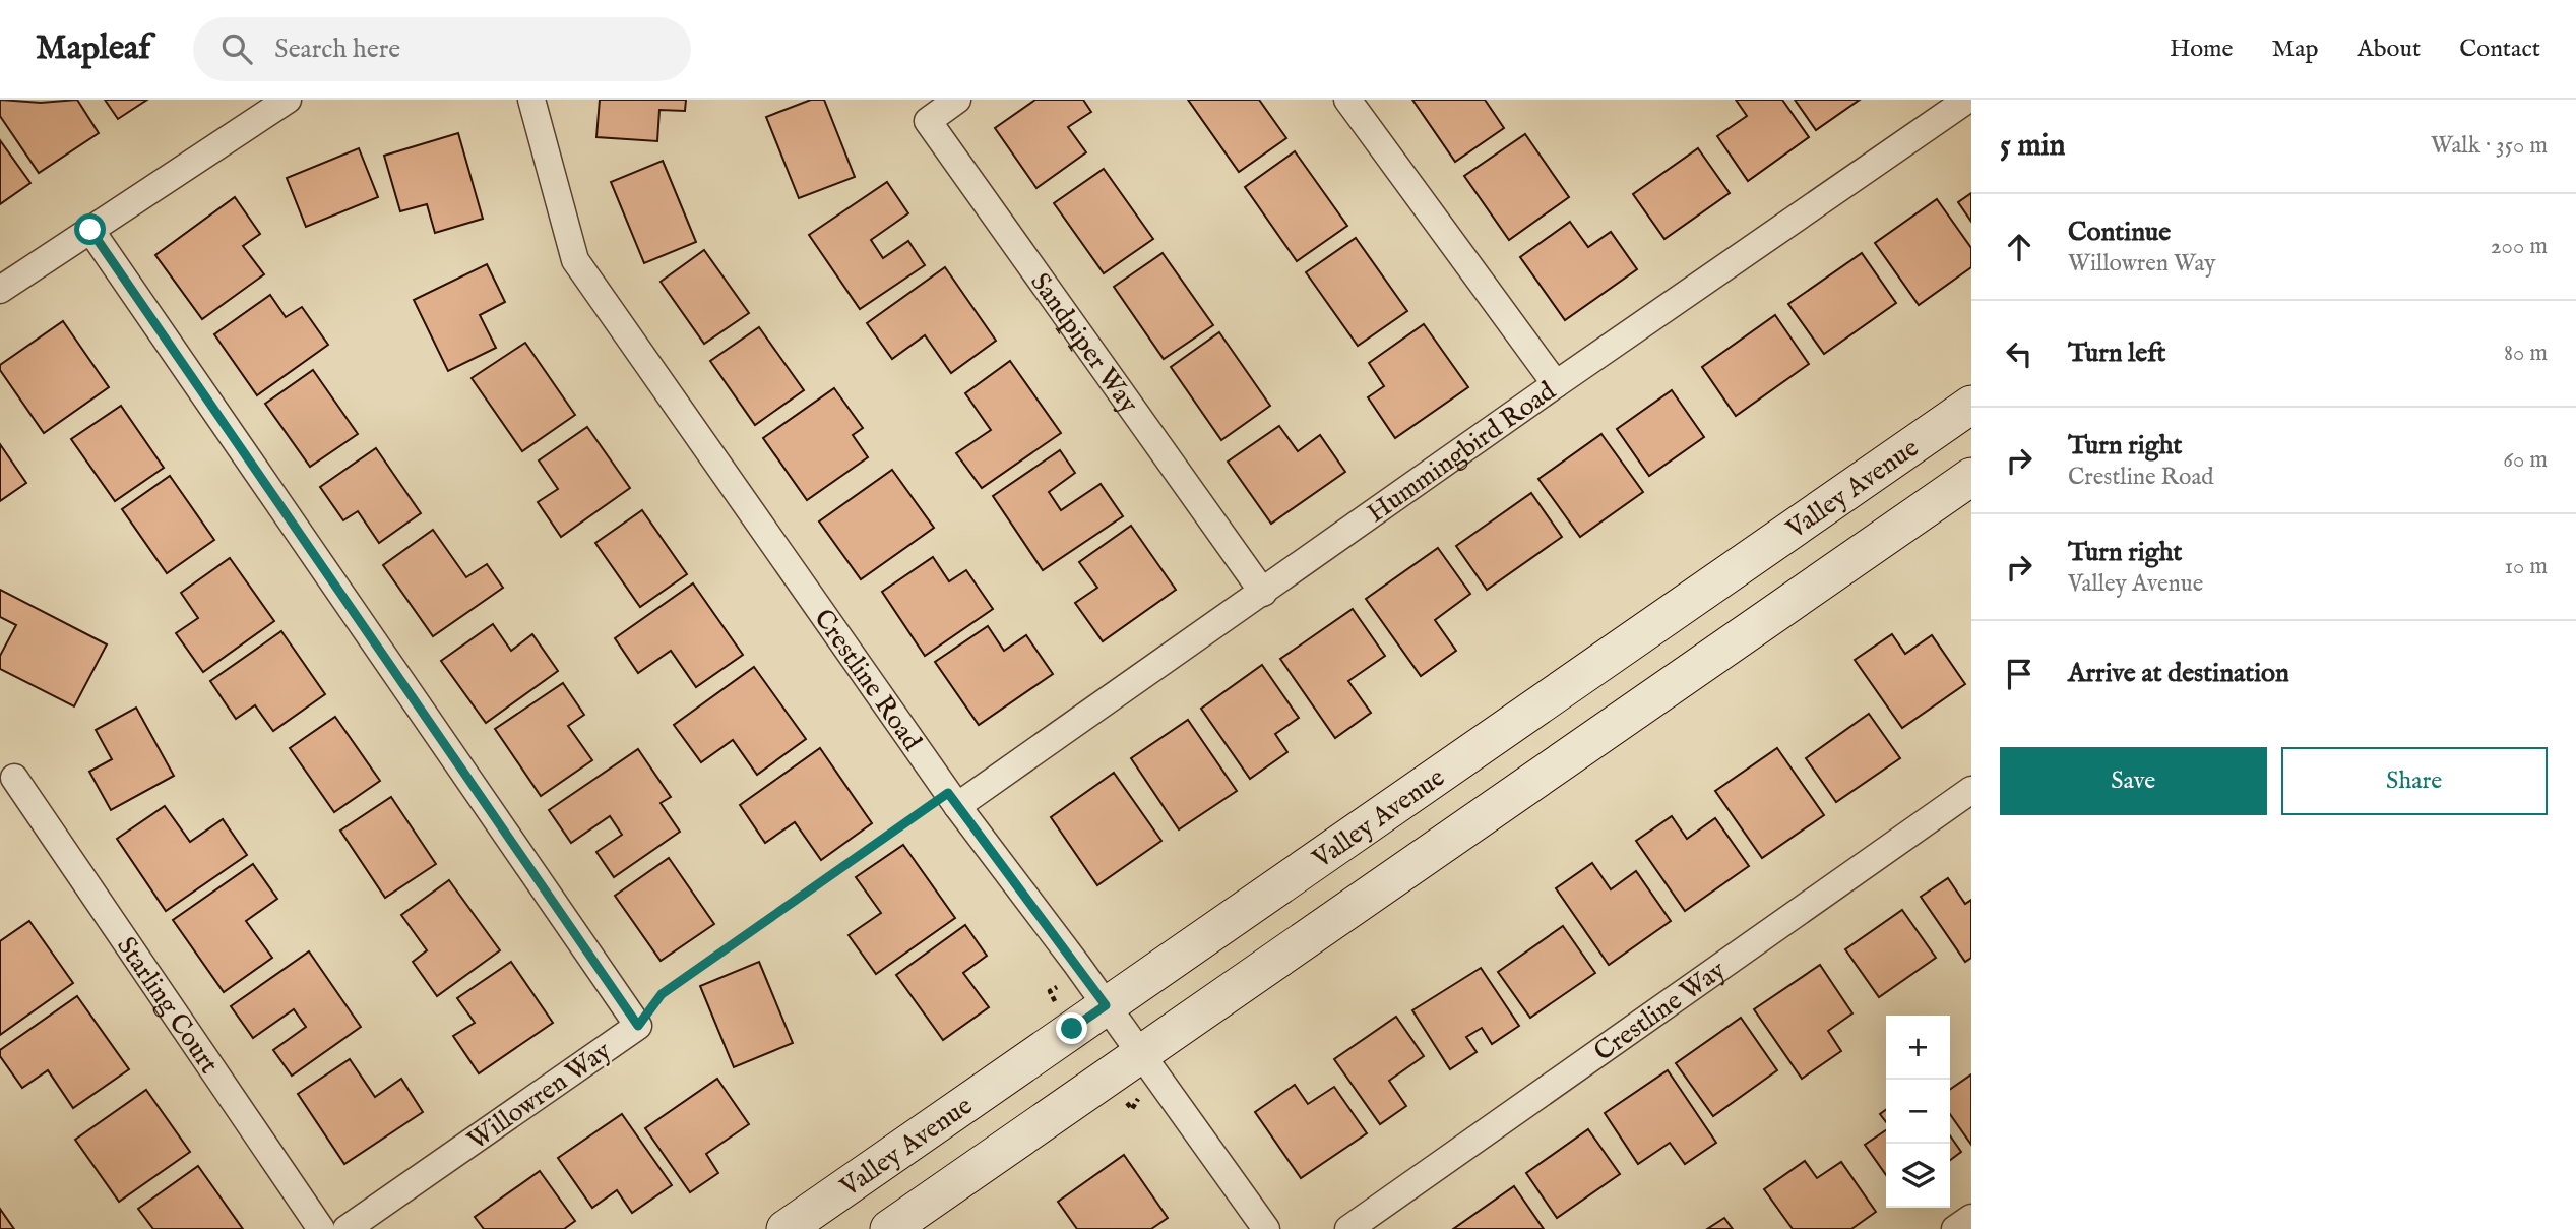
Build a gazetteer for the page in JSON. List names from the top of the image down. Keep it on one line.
{"streets":{"main road":["Valley Avenue"],"street":["Sandpiper Way","Hummingbird Road","Crestline Road","Starling Court","Crestline Way","Willowren Way"]},"crossings":[["Sandpiper Way","Hummingbird Road"],["Hummingbird Road","Crestline Road"],["Valley Avenue","Crestline Road"]],"page":{"header":"Mapleaf","search":"Search here","nav":["Home","Map","About","Contact"],"heading":["5 min","Walk · 350 m"],"list":[["Continue","Willowren Way","200 m"],["Turn left","80 m"],["Turn right","Crestline Road","60 m"],["Turn right","Valley Avenue","10 m"],"Arrive at destination"],"buttons":["Save","Share"],"map_buttons":["+","−"]}}
